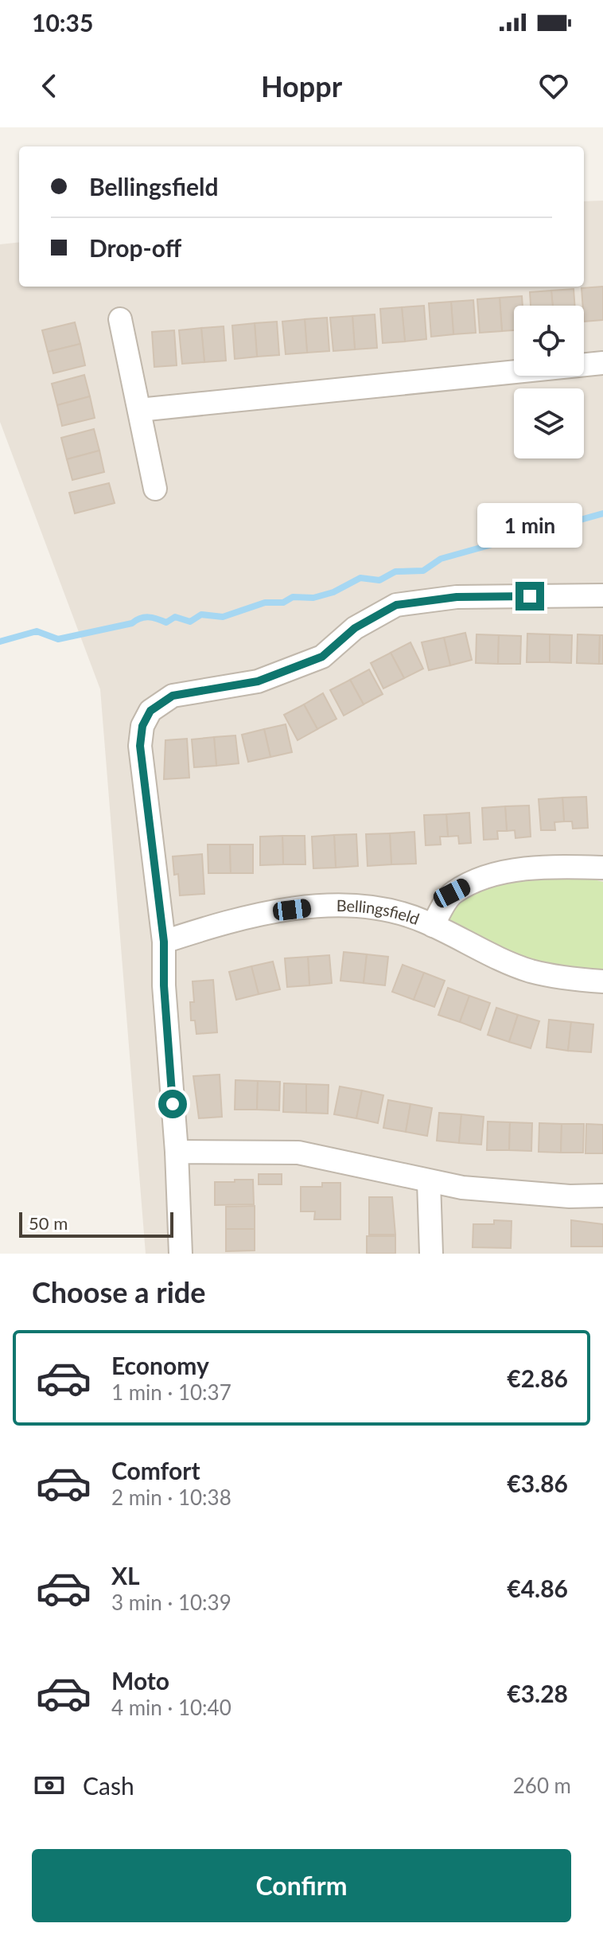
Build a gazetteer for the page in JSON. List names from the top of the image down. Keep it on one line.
{"streets":{"street":["Bellingsfield"]},"scale_bar":"50 m","page":{"status":"10:35","header":"Hoppr","banner":["Bellingsfield","Drop-off"],"bubble":"1 min","scale":"50 m","heading":"Choose a ride","list":[{"name":"Economy","note":"1 min · 10:37","value":"€2.86"},{"name":"Comfort","note":"2 min · 10:38","value":"€3.86"},{"name":"XL","note":"3 min · 10:39","value":"€4.86"},{"name":"Moto","note":"4 min · 10:40","value":"€3.28"}],"pay":["Cash","260 m"],"buttons":"Confirm"}}
